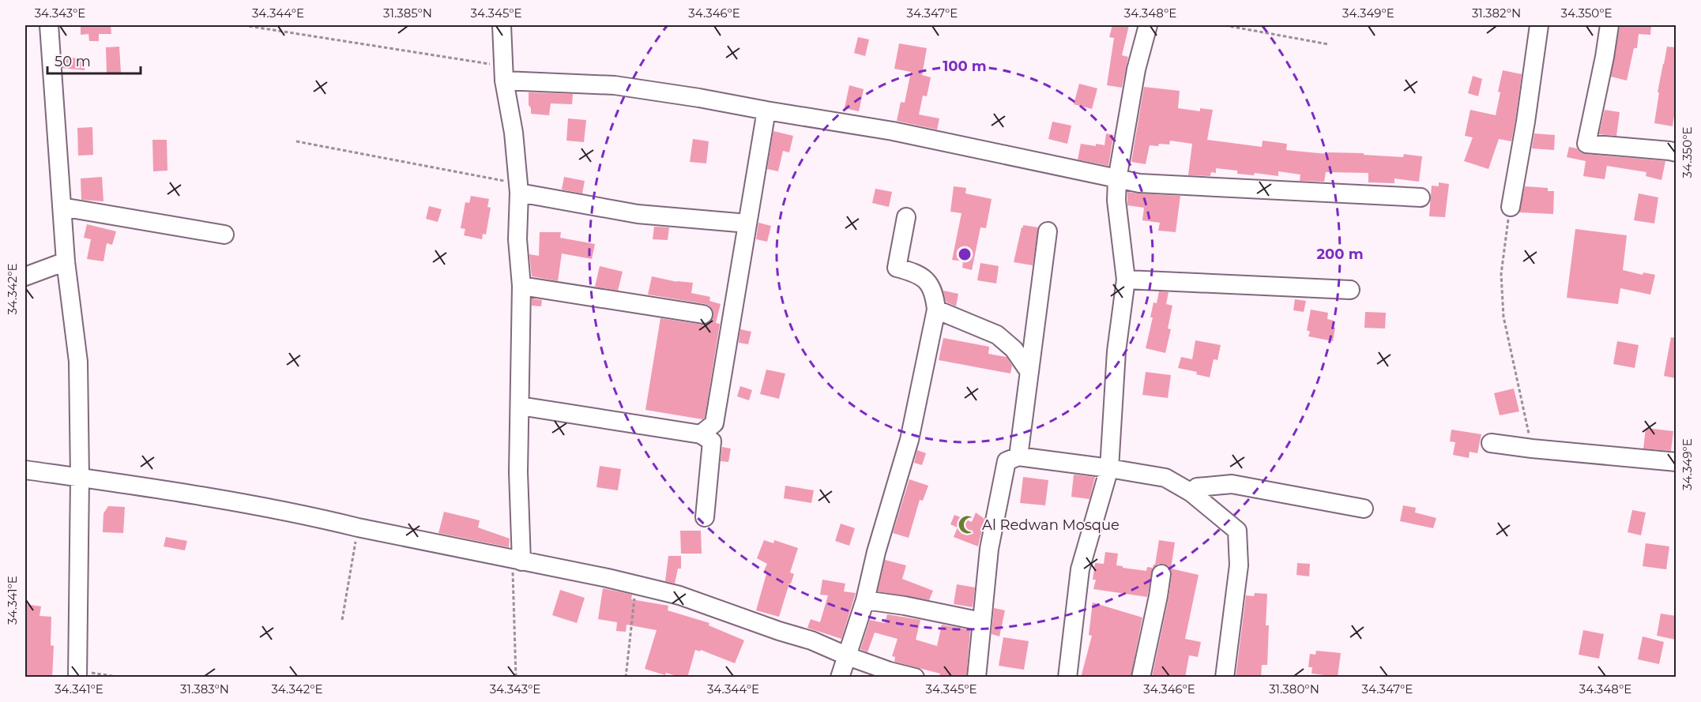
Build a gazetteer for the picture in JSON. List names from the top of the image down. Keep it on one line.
{"places":{"mosque":["Al Redwan Mosque"]},"scale_bar":"50 m","coordinates":["34.343°E","34.344°E","31.385°N","34.345°E","34.346°E","34.347°E","34.348°E","34.349°E","31.382°N","34.350°E","34.342°E","34.341°E","31.383°N","31.380°N"],"rings":["100 m","200 m"]}
